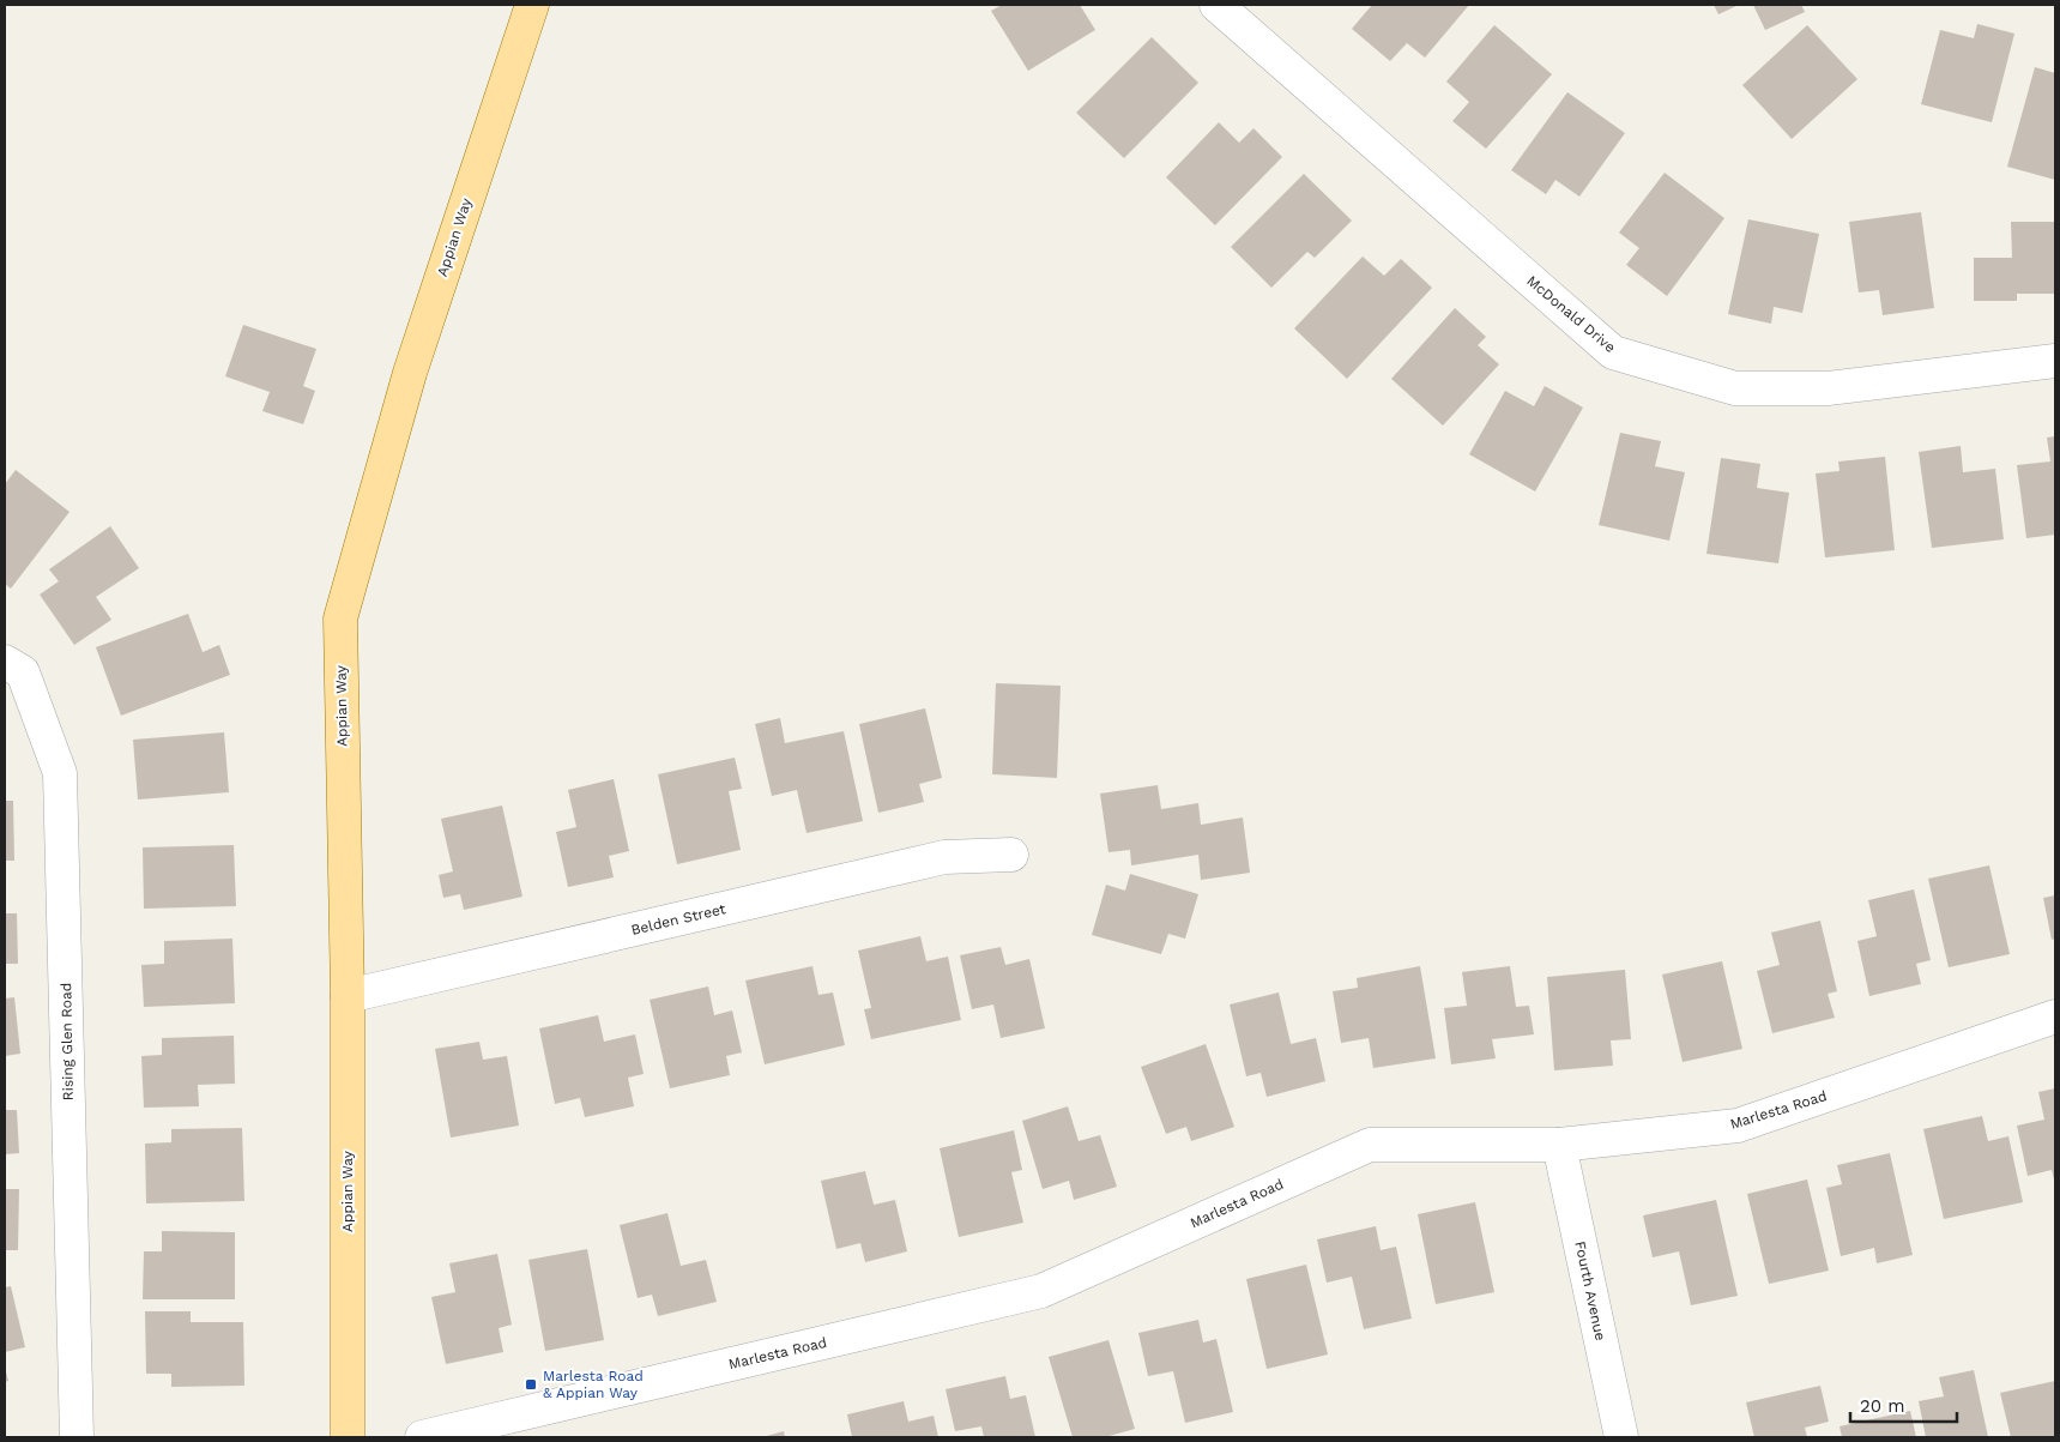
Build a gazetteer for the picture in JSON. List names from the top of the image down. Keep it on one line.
{"streets":{"main road":["Appian Way"],"street":["McDonald Drive","Belden Street","Rising Glen Road","Marlesta Road","Fourth Avenue"]},"crossings":[["Appian Way","Belden Street"],["Marlesta Road","Fourth Avenue"]],"places":{"transit":["Marlesta Road & Appian Way"]},"scale_bar":"20 m"}
